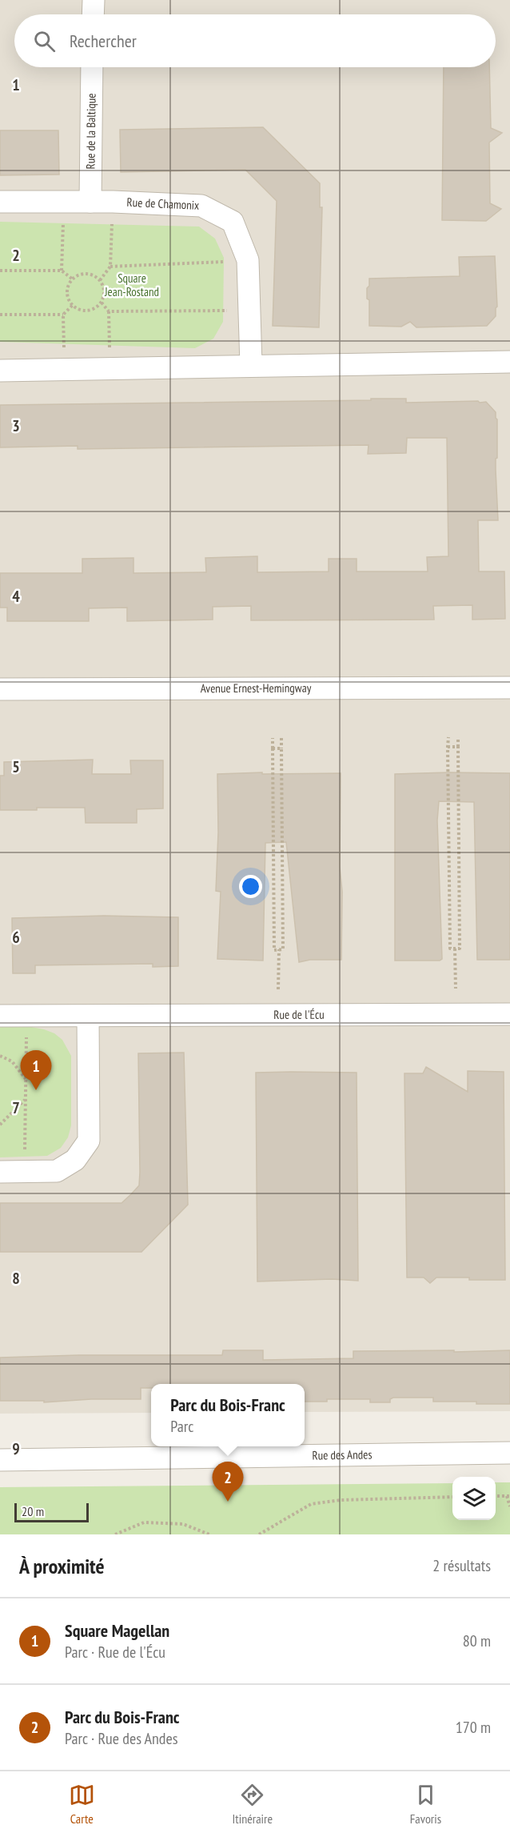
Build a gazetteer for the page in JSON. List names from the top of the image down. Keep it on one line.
{"streets":{"street":["Rue de la Baltique","Rue de Chamonix","Avenue Ernest-Hemingway","Rue de l'Écu","Rue des Andes"]},"crossings":[["Rue de la Baltique","Rue de Chamonix"]],"parks":["Square Jean-Rostand"],"scale_bar":"20 m","page":{"search":"Rechercher","pins":["1","2"],"popup":["Parc du Bois-Franc","Parc"],"scale":"20 m","heading":["À proximité","2 résultats"],"list":[{"mark":"1","name":"Square Magellan","note":"Parc · Rue de l'Écu","value":"80 m"},{"mark":"2","name":"Parc du Bois-Franc","note":"Parc · Rue des Andes","value":"170 m"}],"nav":["Carte","Itinéraire","Favoris"]},"grid":{"rows":["1","2","3","4","5","6","7","8","9"]}}
